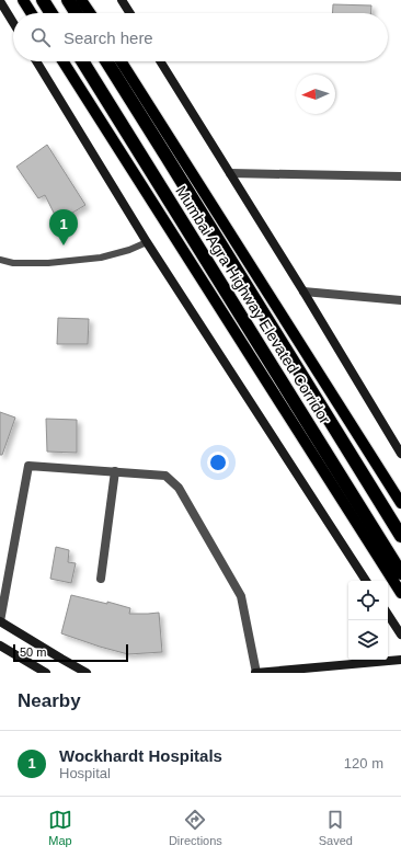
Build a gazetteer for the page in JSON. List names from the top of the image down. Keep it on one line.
{"streets":{"highway":["Mumbai Agra Highway Elevated Corridor"]},"scale_bar":"50 m","north":"left","page":{"search":"Search here","pins":"1","scale":"50 m","heading":"Nearby","list":[{"mark":"1","name":"Wockhardt Hospitals","note":"Hospital","value":"120 m"}],"nav":["Map","Directions","Saved"]}}
